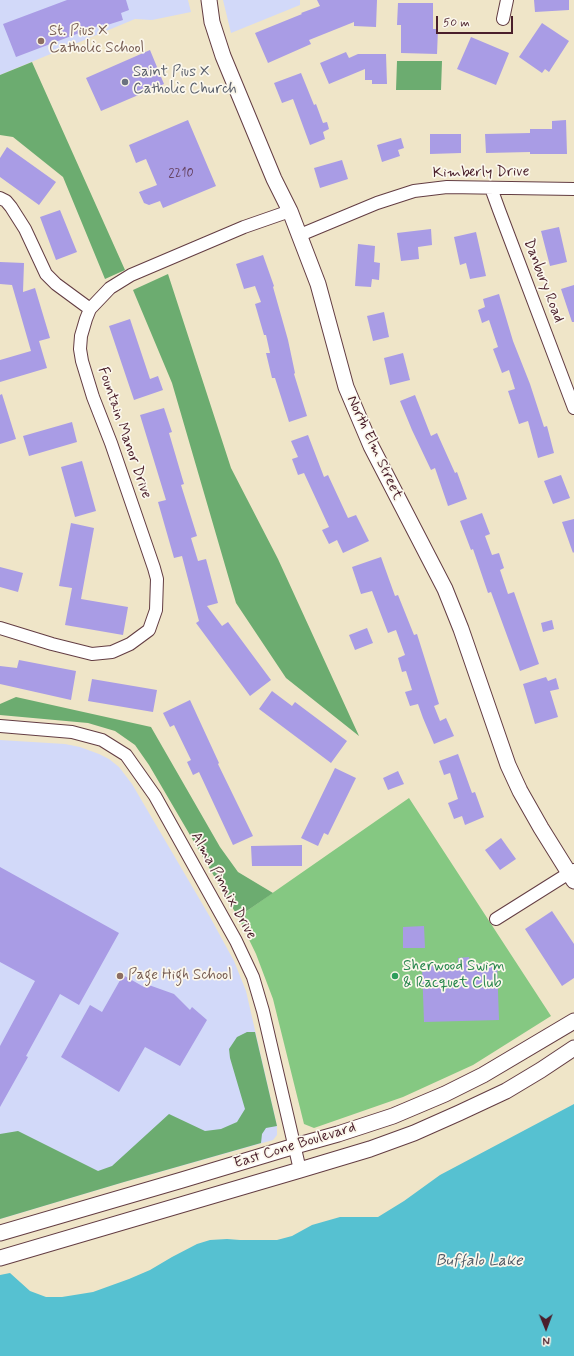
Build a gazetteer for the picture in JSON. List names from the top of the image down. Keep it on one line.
{"streets":{"main road":["North Elm Street","East Cone Boulevard"],"street":["Kimberly Drive","Danbury Road","Fountain Manor Drive","Alma Pinnix Drive"]},"crossings":[["Kimberly Drive","Danbury Road"],["Kimberly Drive","North Elm Street"],["Fountain Manor Drive","North Elm Street"],["Alma Pinnix Drive","East Cone Boulevard"]],"water":["Buffalo Lake"],"places":["St. Pius X Catholic School","Saint Pius X Catholic Church","Page High School","Sherwood Swim & Racquet Club"],"house_numbers":["2210"],"scale_bar":"50 m","north":"bottom"}
